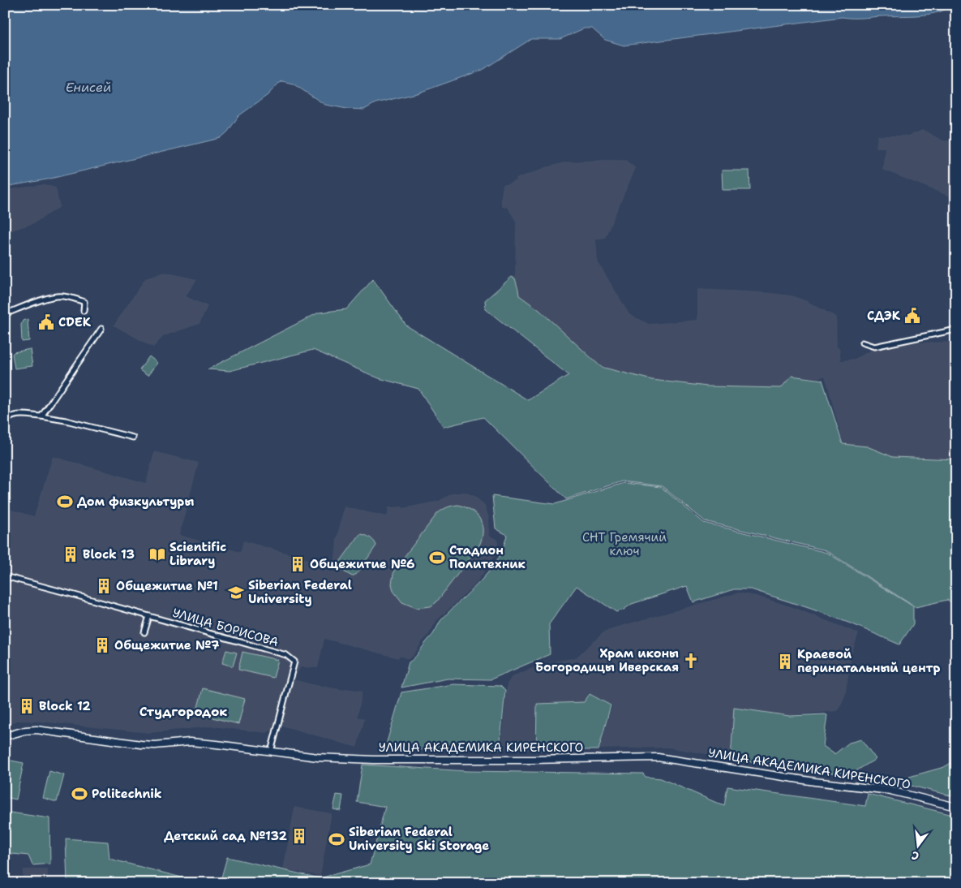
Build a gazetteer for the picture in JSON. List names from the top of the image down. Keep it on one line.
{"streets":{"main road":["УЛИЦА АКАДЕМИКА КИРЕНСКОГО"],"street":["УЛИЦА БОРИСОВА"]},"crossings":[["УЛИЦА БОРИСОВА","УЛИЦА АКАДЕМИКА КИРЕНСКОГО"]],"districts":["Студгородок"],"water":["Енисей"],"parks":["СНТ Гремячий ключ"],"places":{"public building":["СДЭК","CDEK"],"sports":["Дом физкультуры","Стадион Политехник","Politechnik","Siberian Federal University Ski Storage"],"building":["Block 13","Общежитие №6","Общежитие №1","Общежитие №7","Краевой перинатальный центр","Block 12","Детский сад №132"],"library":["Scientific Library"],"school or university":["Siberian Federal University"],"church":["Храм иконы Богородицы Иверская"]},"north":"bottom"}
